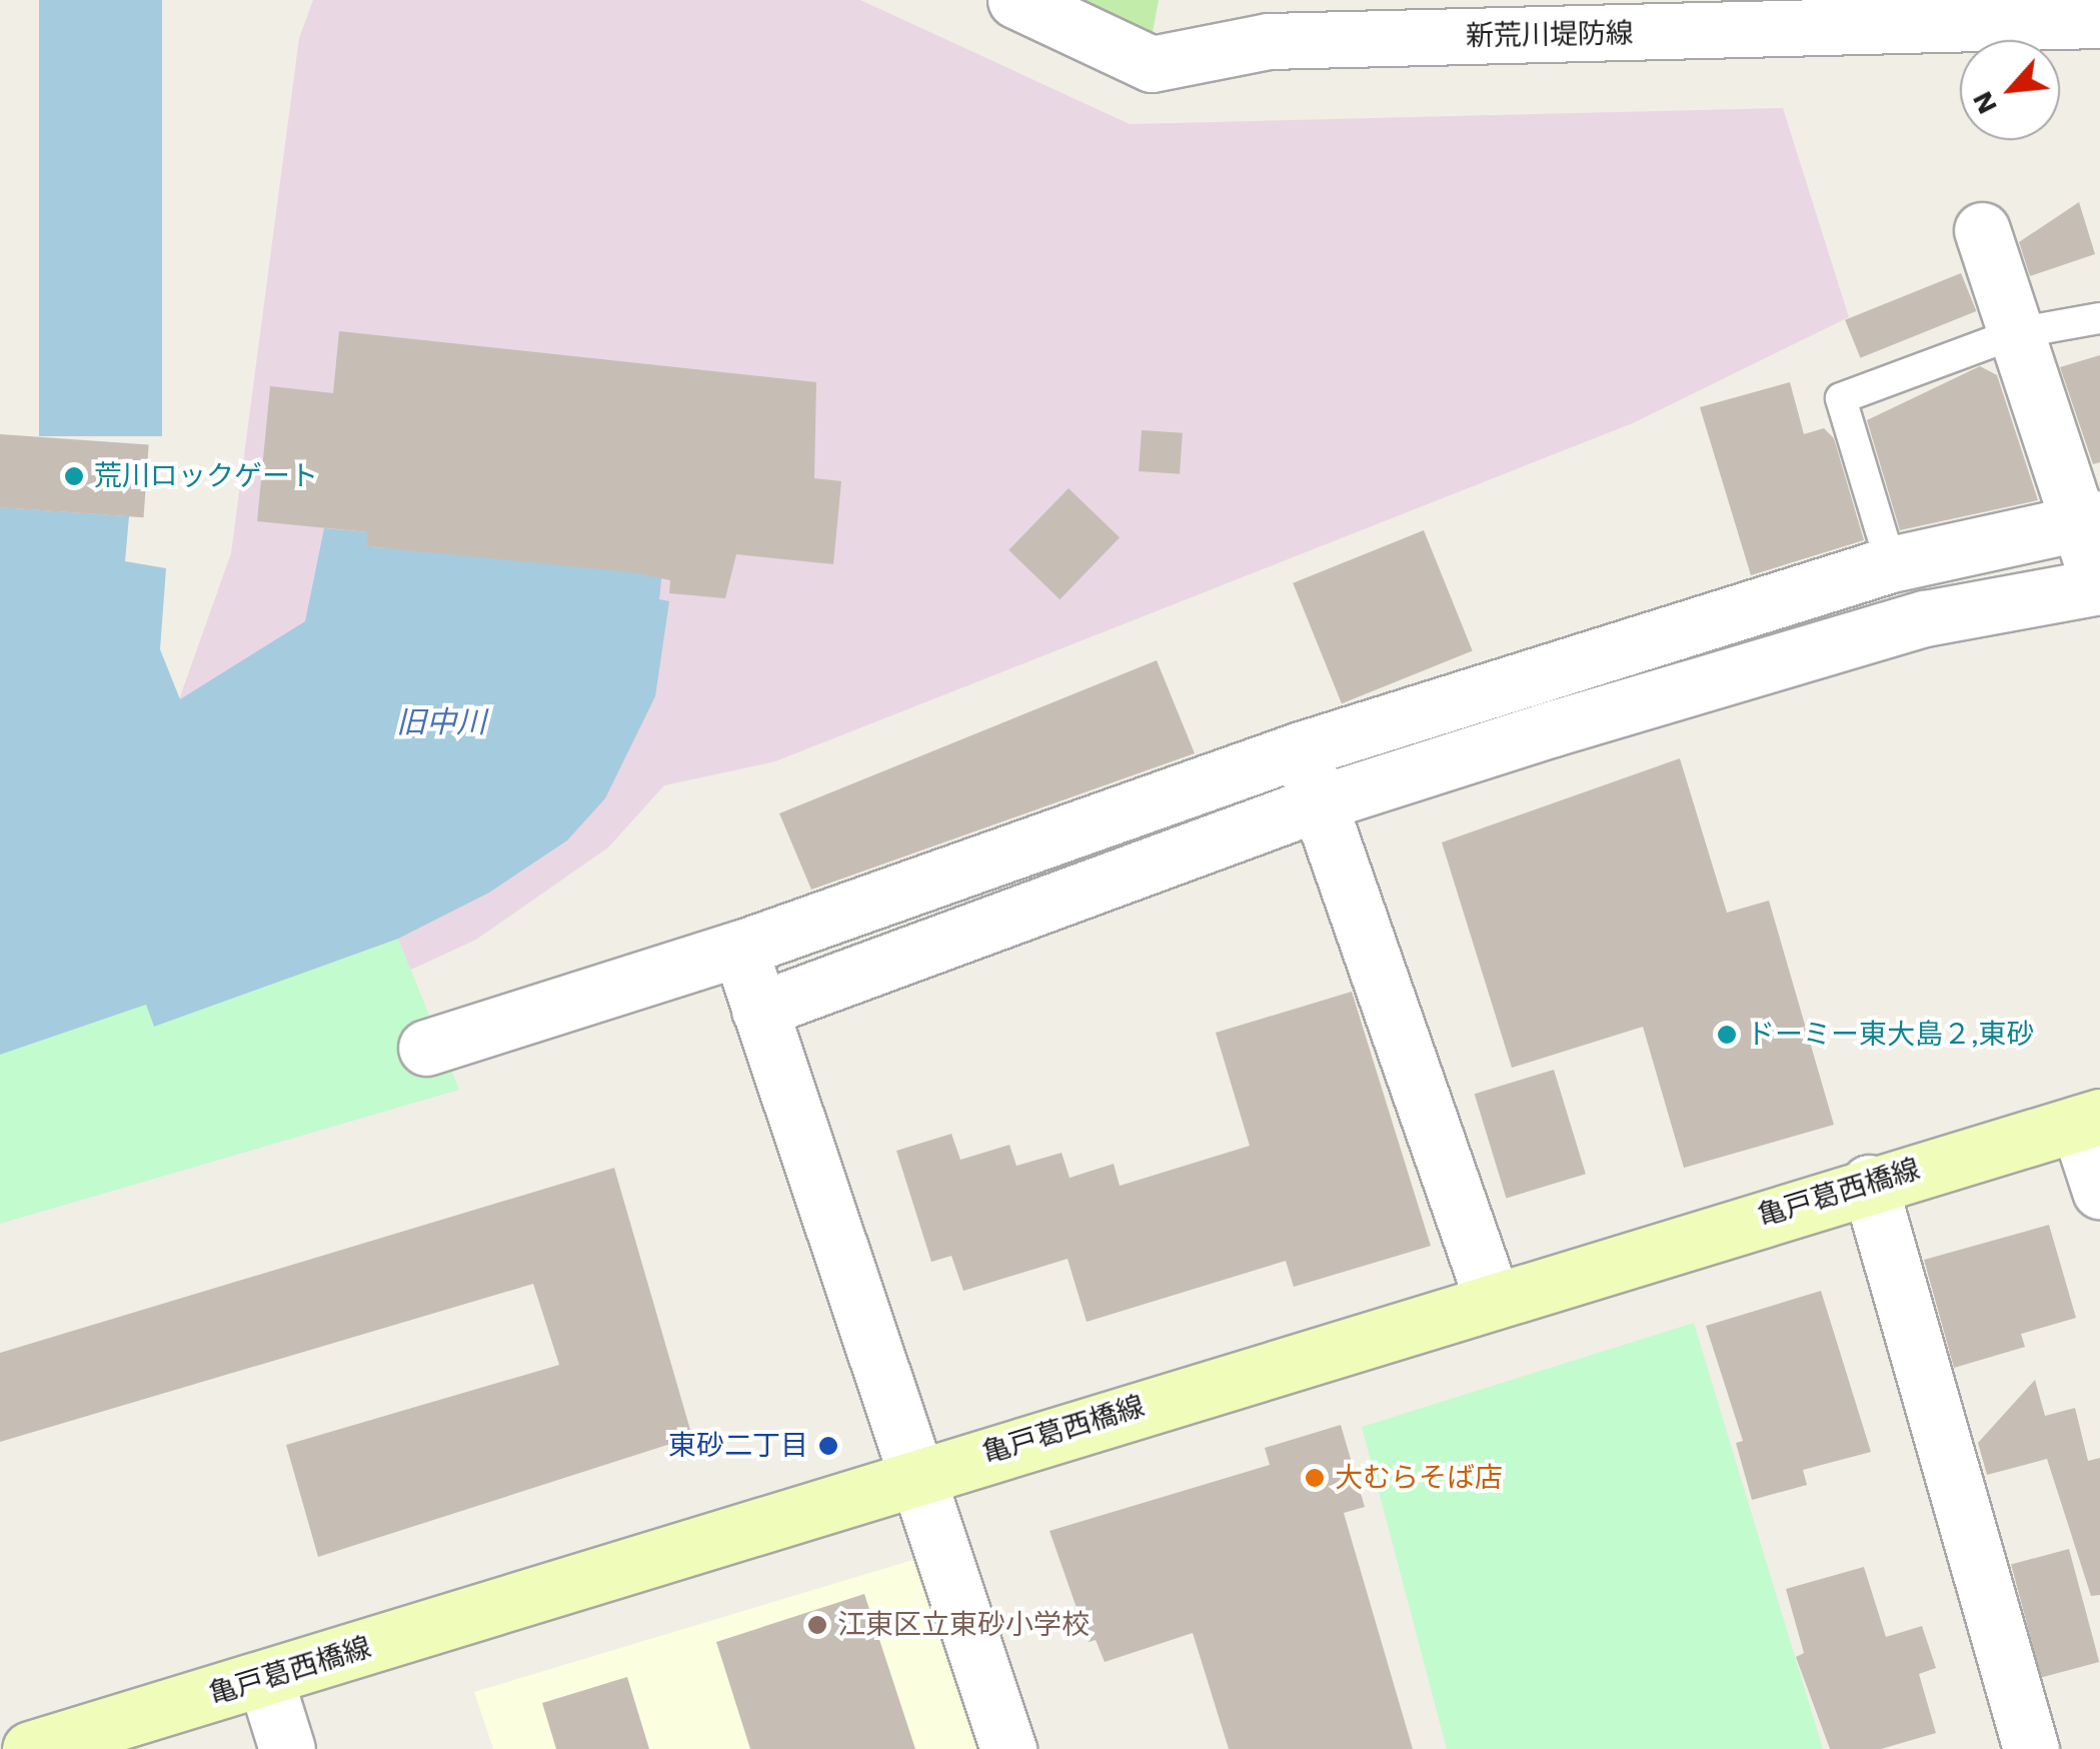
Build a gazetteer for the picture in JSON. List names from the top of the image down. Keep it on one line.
{"streets":{"main road":["亀戸葛西橋線"],"street":["新荒川堤防線"]},"water":["旧中川"],"places":["荒川ロックゲート","ドーミー東大島２,東砂","東砂二丁目","大むらそば店","江東区立東砂小学校"],"north":"bottom left"}
